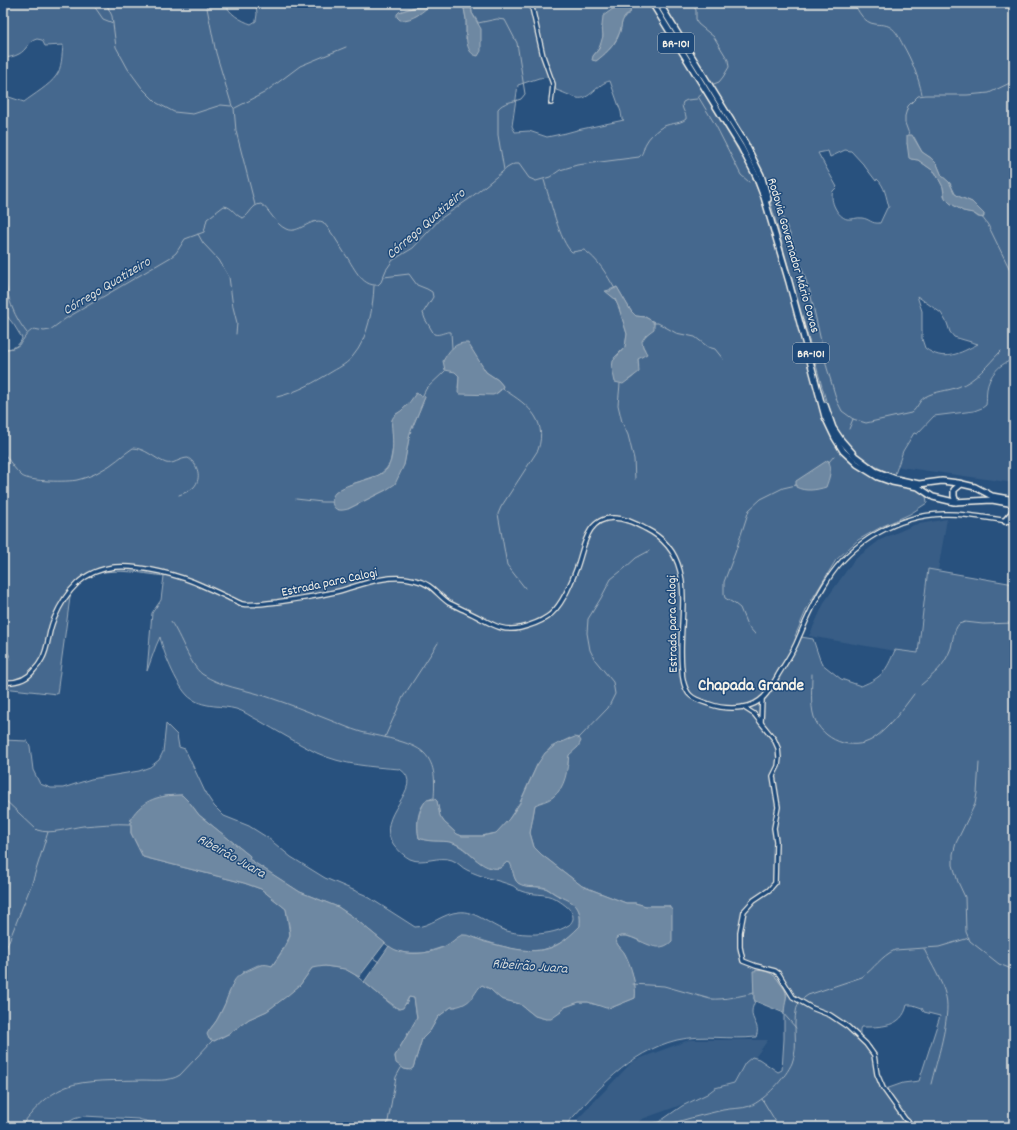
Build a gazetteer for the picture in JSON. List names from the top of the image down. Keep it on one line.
{"streets":{"highway":["BR-101","Rodovia Governador Mário Covas"],"street":["Estrada para Calogi"]},"crossings":[["BR-101","Rodovia Governador Mário Covas"]],"districts":["Chapada Grande"],"water":["Córrego Quatizeiro","Ribeirão Juara"]}
